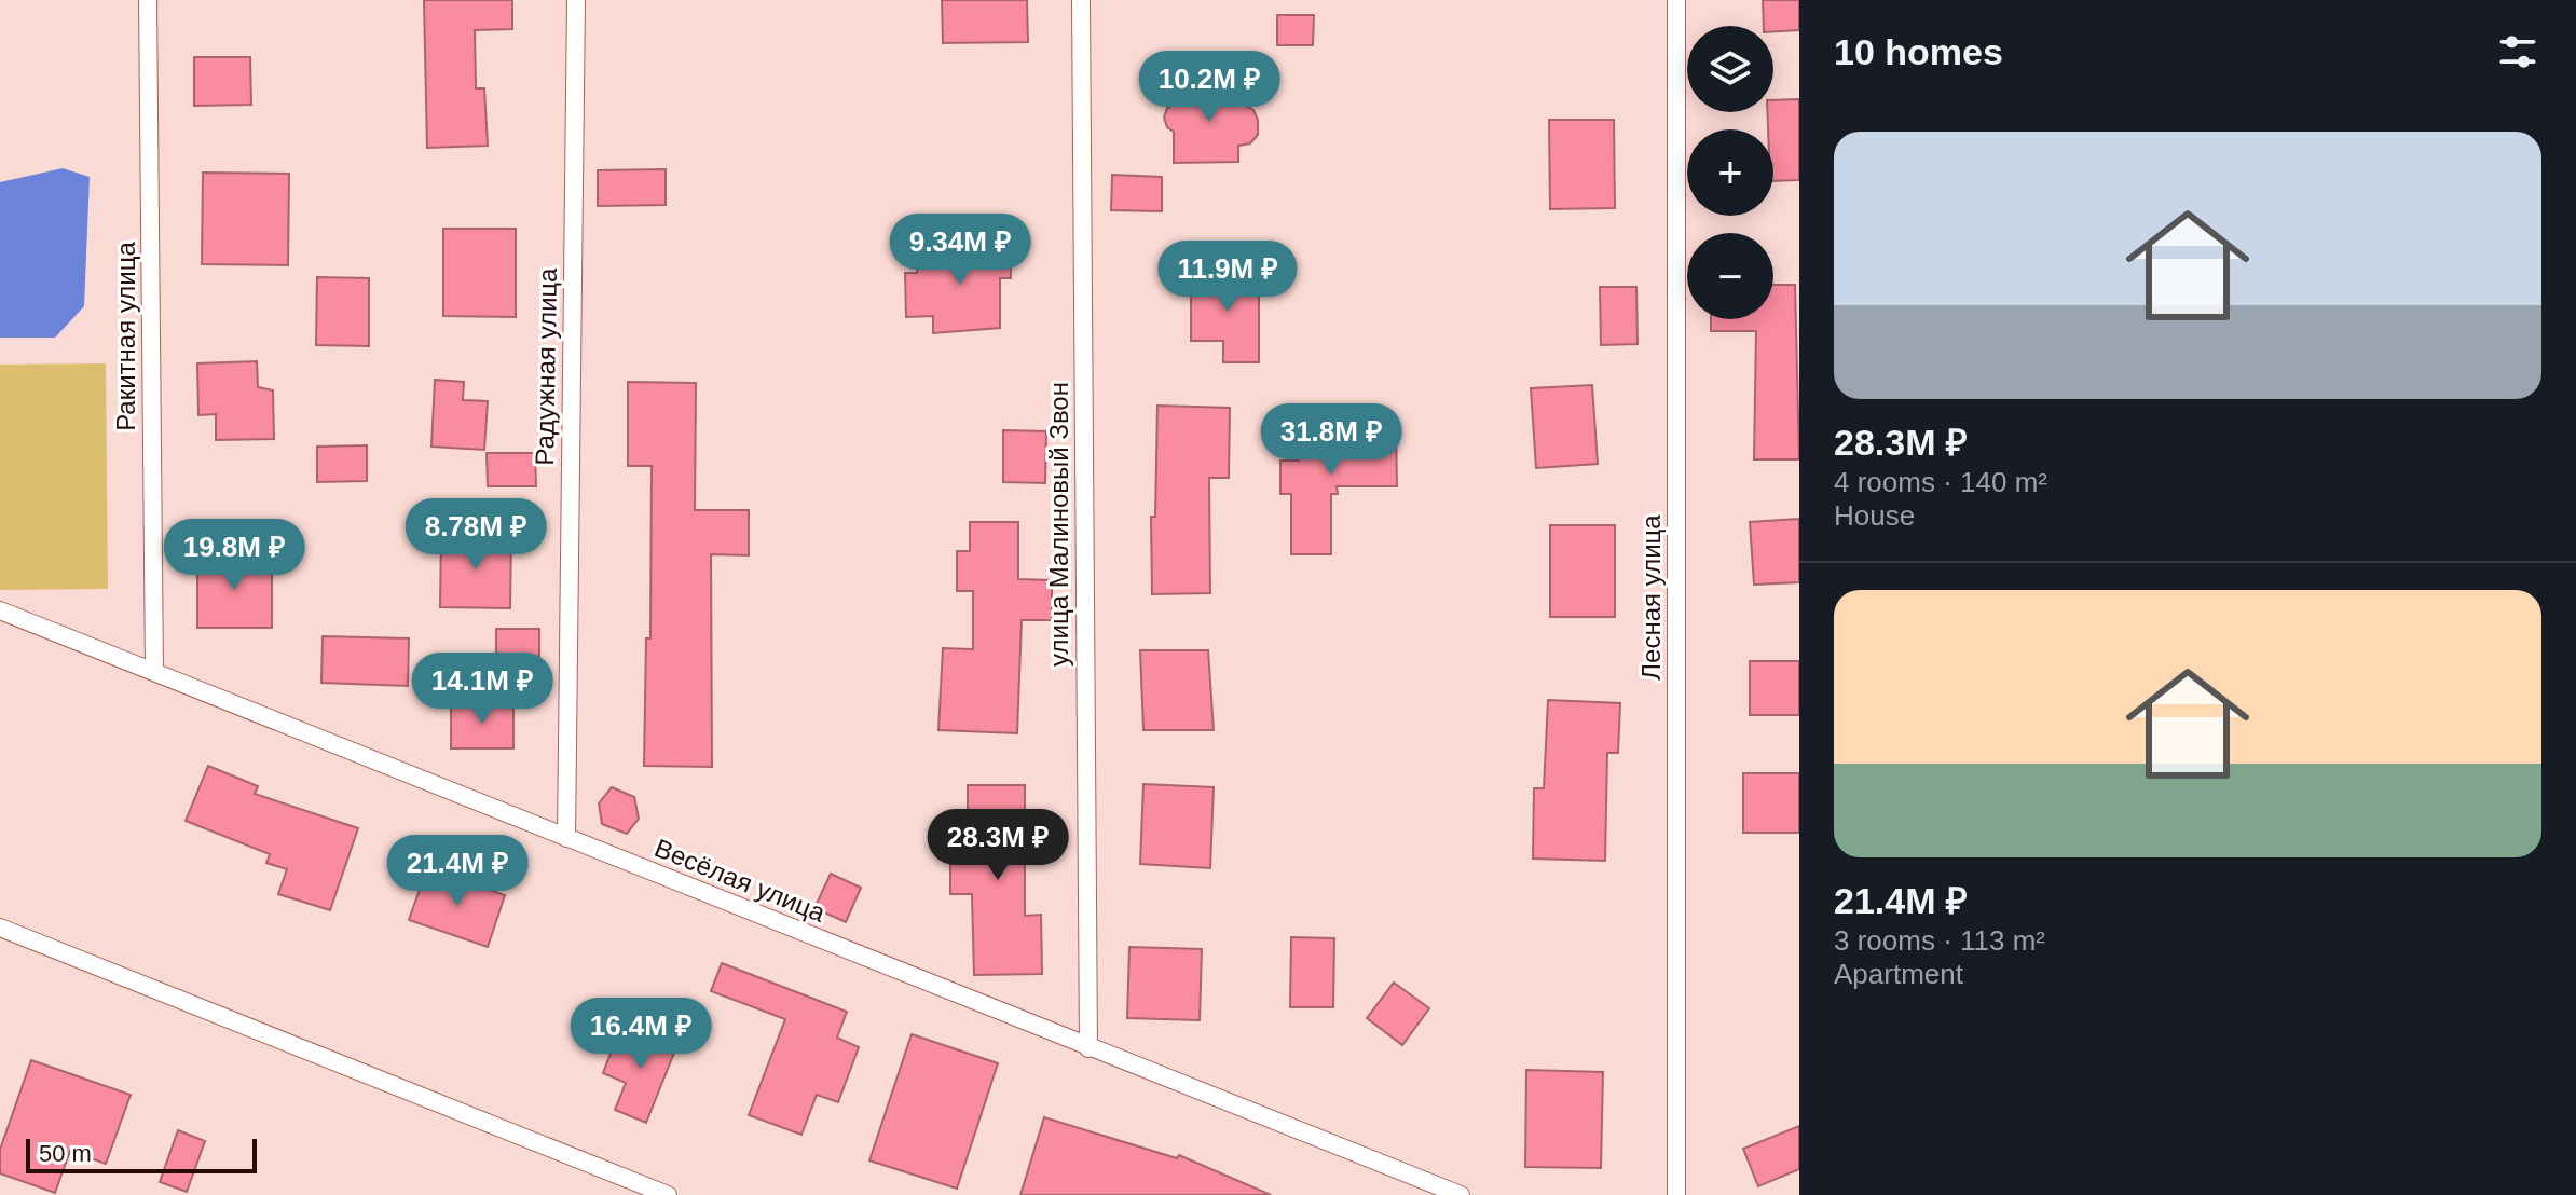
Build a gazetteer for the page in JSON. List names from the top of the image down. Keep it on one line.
{"streets":{"lane":["Ракитная улица","Радужная улица","улица Малиновый Звон","Лесная улица","Весёлая улица"]},"crossings":[["Ракитная улица","Весёлая улица"],["Радужная улица","Весёлая улица"],["улица Малиновый Звон","Весёлая улица"]],"scale_bar":"50 m","page":{"heading":"10 homes","map_buttons":["+","−"],"price":["10.2M ₽","9.34M ₽","11.9M ₽","31.8M ₽","8.78M ₽","19.8M ₽","14.1M ₽","28.3M ₽","21.4M ₽","16.4M ₽"],"list":[{"name":"28.3M ₽","note":"4 rooms · 140 m² · House"},{"name":"21.4M ₽","note":"3 rooms · 113 m² · Apartment"}],"scale":"50 m"}}
